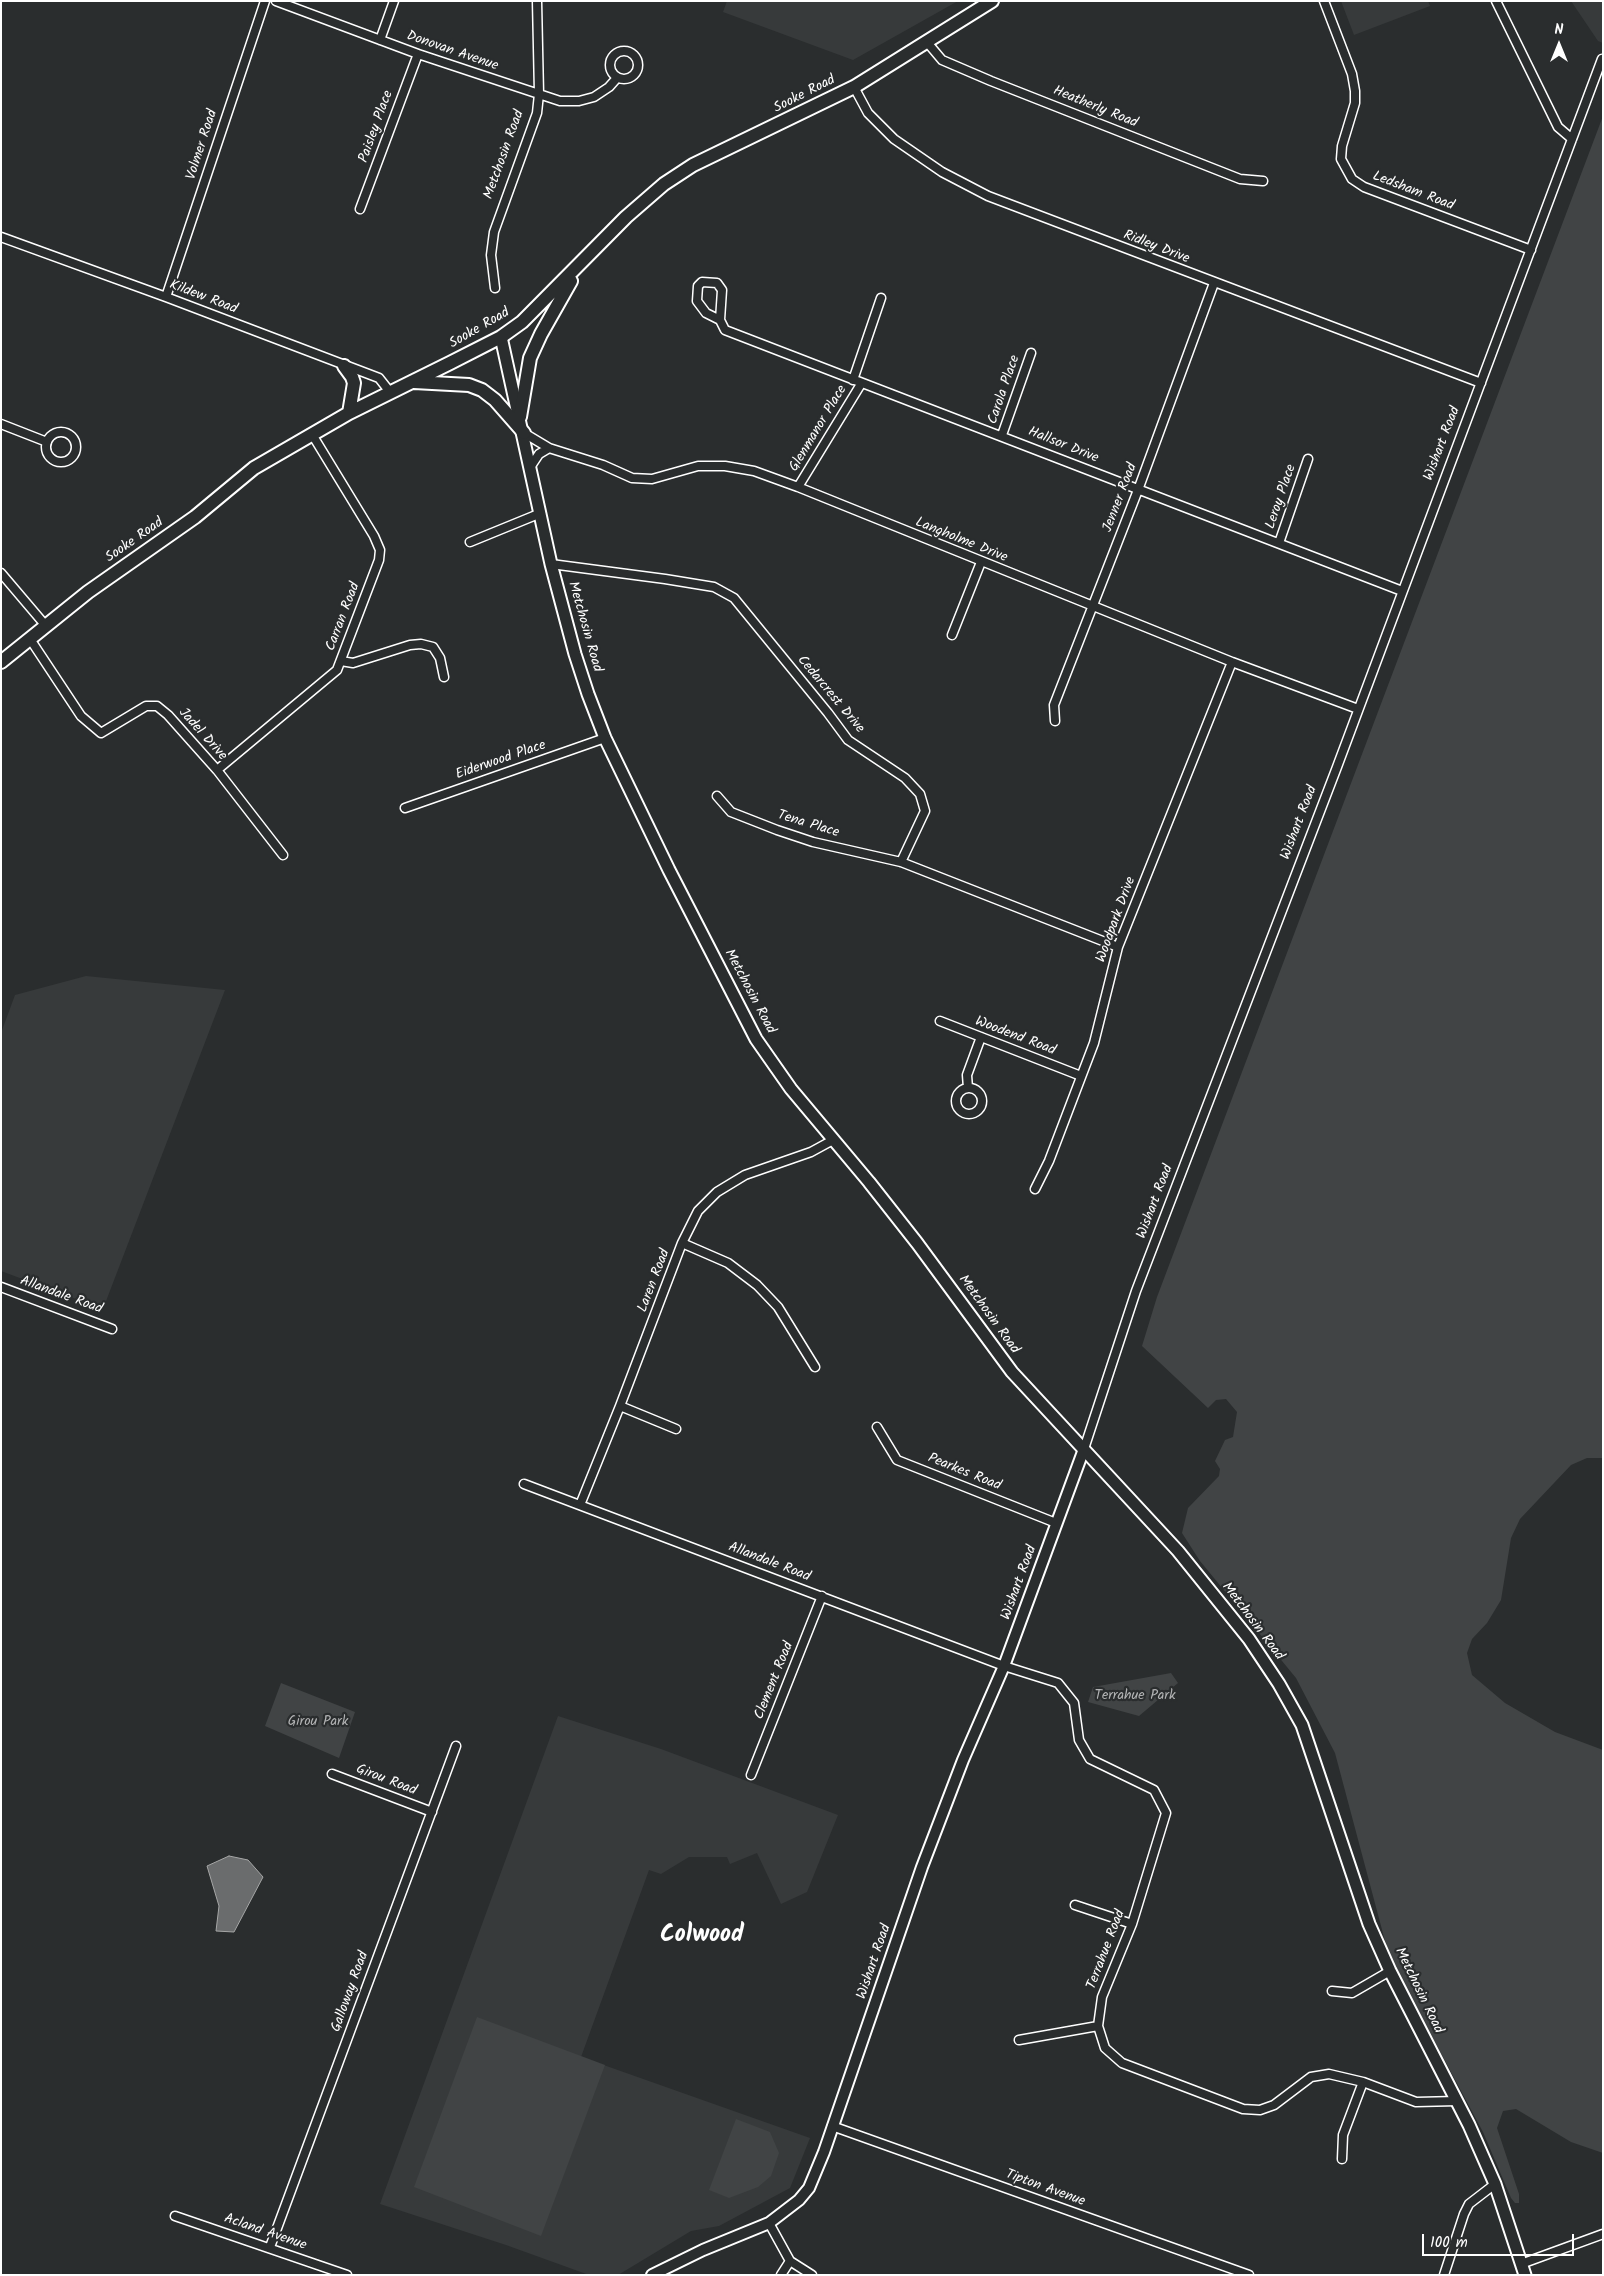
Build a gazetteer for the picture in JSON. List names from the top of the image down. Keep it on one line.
{"streets":{"main road":["Sooke Road","Metchosin Road"],"street":["Donovan Avenue","Heatherly Road","Paisley Place","Volmer Road","Ledsham Road","Ridley Drive","Kildew Road","Carola Place","Glenmanor Place","Wishart Road","Hallsor Drive","Leroy Place","Jenner Road","Langholme Drive","Carran Road","Cedarcrest Drive","Jadel Drive","Eiderwood Place","Tena Place","Woodpark Drive","Woodend Road","Laren Road","Allandale Road","Pearkes Road","Clement Road","Girou Road","Terrahue Road","Galloway Road","Tipton Avenue","Acland Avenue"]},"crossings":[["Donovan Avenue","Paisley Place"],["Donovan Avenue","Metchosin Road"],["Sooke Road","Heatherly Road"],["Sooke Road","Metchosin Road"],["Sooke Road","Ridley Drive"],["Sooke Road","Kildew Road"],["Sooke Road","Carran Road"],["Sooke Road","Jadel Drive"],["Volmer Road","Kildew Road"],["Metchosin Road","Wishart Road"],["Metchosin Road","Langholme Drive"],["Metchosin Road","Cedarcrest Drive"],["Metchosin Road","Eiderwood Place"],["Metchosin Road","Laren Road"],["Metchosin Road","Terrahue Road"],["Ledsham Road","Wishart Road"],["Ridley Drive","Wishart Road"],["Ridley Drive","Jenner Road"],["Carola Place","Hallsor Drive"],["Glenmanor Place","Hallsor Drive"],["Glenmanor Place","Langholme Drive"],["Wishart Road","Hallsor Drive"],["Wishart Road","Langholme Drive"],["Wishart Road","Allandale Road"],["Wishart Road","Pearkes Road"],["Wishart Road","Terrahue Road"],["Wishart Road","Tipton Avenue"],["Hallsor Drive","Leroy Place"],["Hallsor Drive","Jenner Road"],["Jenner Road","Langholme Drive"],["Langholme Drive","Woodpark Drive"],["Carran Road","Jadel Drive"],["Cedarcrest Drive","Tena Place"],["Woodpark Drive","Woodend Road"],["Laren Road","Allandale Road"],["Allandale Road","Clement Road"],["Allandale Road","Terrahue Road"],["Girou Road","Galloway Road"],["Galloway Road","Acland Avenue"]],"districts":["Colwood"],"parks":["Terrahue Park","Girou Park"],"scale_bar":"100 m","north":"top"}
